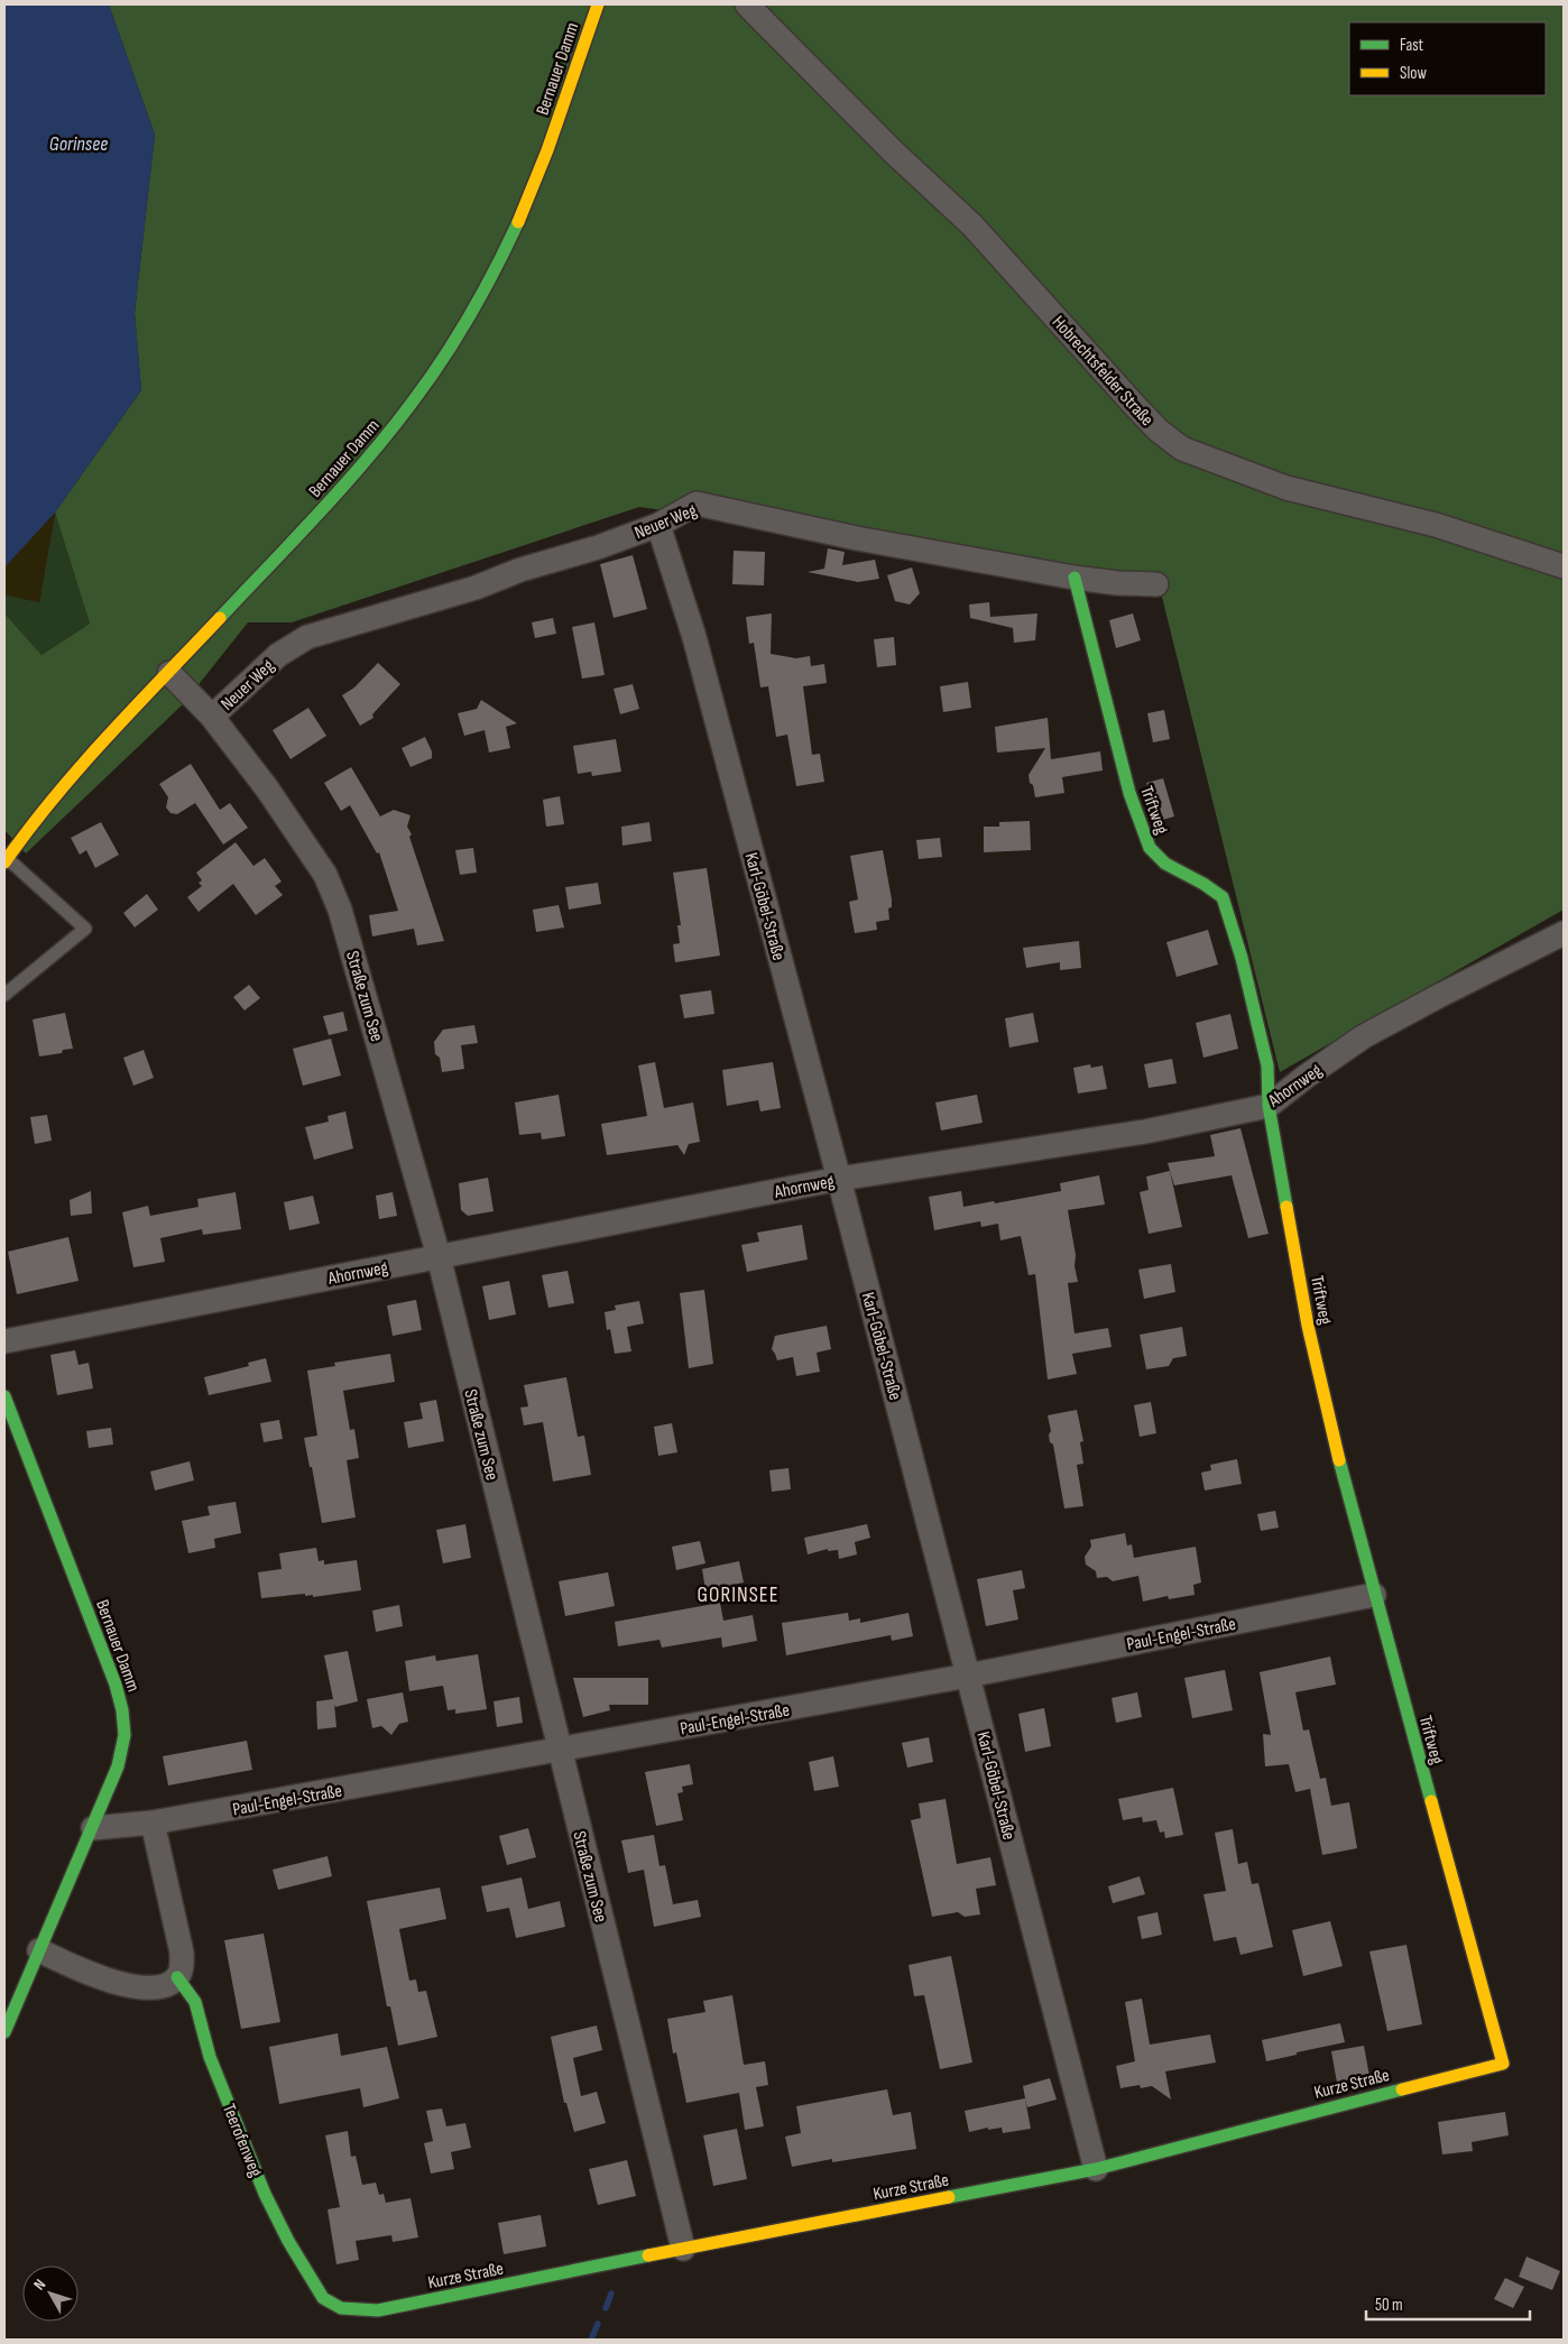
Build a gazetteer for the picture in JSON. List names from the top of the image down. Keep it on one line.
{"streets":{"street":["Bernauer Damm","Hobrechtsfelder Straße","Neuer Weg","Triftweg","Karl-Göbel-Straße","Straße zum See","Ahornweg","Paul-Engel-Straße","Kurze Straße","Teerofenweg"]},"crossings":[["Bernauer Damm","Straße zum See"],["Bernauer Damm","Paul-Engel-Straße"],["Neuer Weg","Triftweg"],["Neuer Weg","Karl-Göbel-Straße"],["Neuer Weg","Straße zum See"],["Triftweg","Ahornweg"],["Triftweg","Paul-Engel-Straße"],["Triftweg","Kurze Straße"],["Karl-Göbel-Straße","Ahornweg"],["Karl-Göbel-Straße","Paul-Engel-Straße"],["Karl-Göbel-Straße","Kurze Straße"],["Straße zum See","Ahornweg"],["Straße zum See","Paul-Engel-Straße"],["Straße zum See","Kurze Straße"],["Kurze Straße","Teerofenweg"]],"districts":["GORINSEE"],"water":["Gorinsee"],"legend":["Fast","Slow"],"scale_bar":"50 m","north":"top left"}
